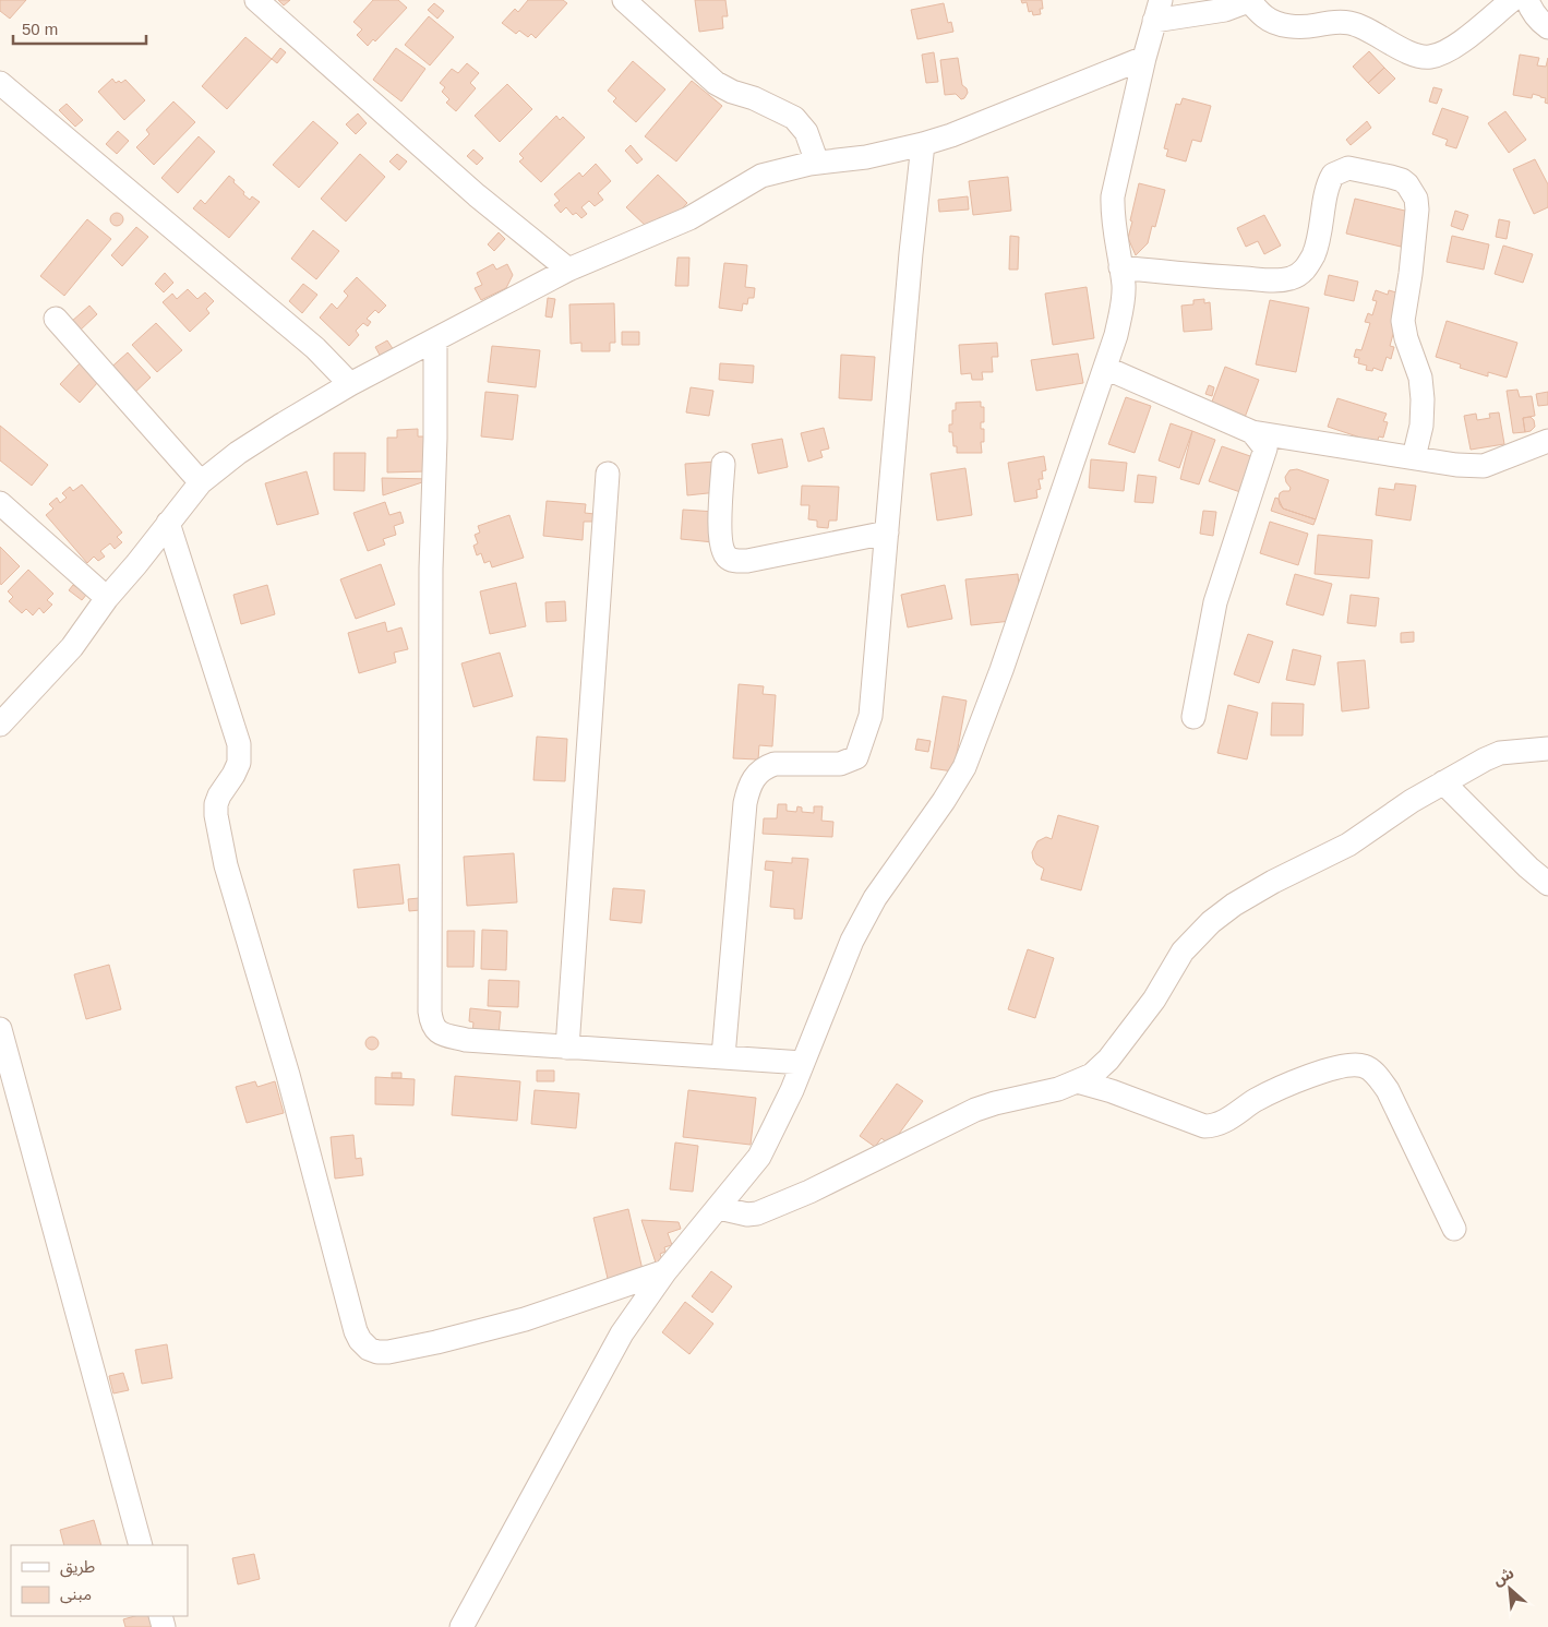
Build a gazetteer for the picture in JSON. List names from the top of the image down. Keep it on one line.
{"legend":["طريق","مبنى"],"scale_bar":"50 m","north":"top left"}
